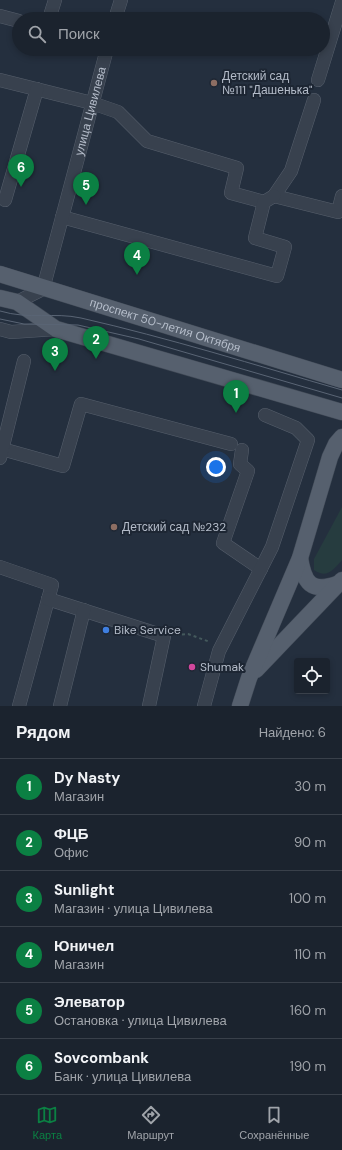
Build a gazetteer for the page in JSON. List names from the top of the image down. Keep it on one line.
{"streets":{"main road":["проспект 50-летия Октября"],"street":["улица Цивилева"]},"crossings":[["улица Цивилева","проспект 50-летия Октября"]],"places":["Детский сад №111 \"Дашенька\"","Детский сад №232","Bike Service","Shumak"],"page":{"search":"Поиск","pins":["6","5","4","2","3","1"],"heading":["Рядом","Найдено: 6"],"list":[{"mark":"1","name":"Dy Nasty","note":"Магазин","value":"30 m"},{"mark":"2","name":"ФЦБ","note":"Офис","value":"90 m"},{"mark":"3","name":"Sunlight","note":"Магазин · улица Цивилева","value":"100 m"},{"mark":"4","name":"Юничел","note":"Магазин","value":"110 m"},{"mark":"5","name":"Элеватор","note":"Остановка · улица Цивилева","value":"160 m"},{"mark":"6","name":"Sovcombank","note":"Банк · улица Цивилева","value":"190 m"}],"nav":["Карта","Маршрут","Сохранённые"]}}
